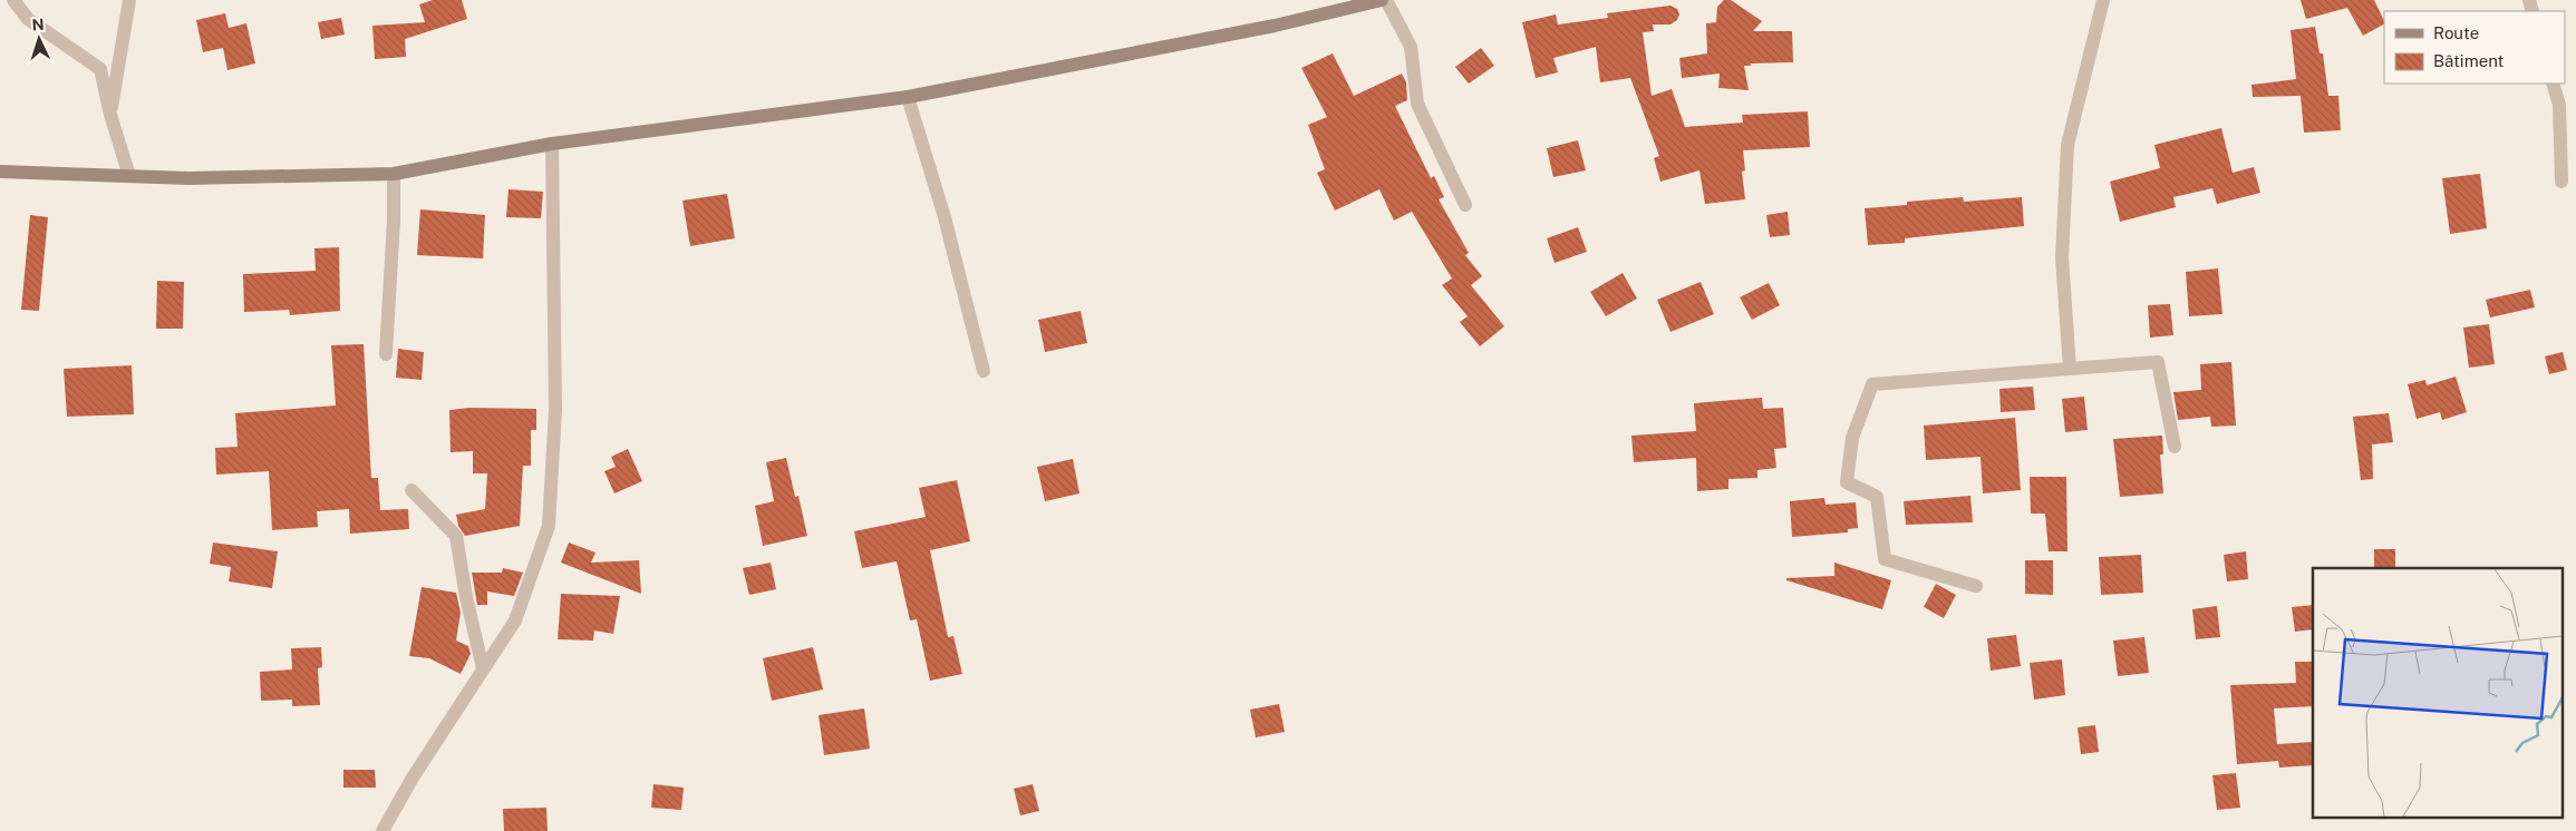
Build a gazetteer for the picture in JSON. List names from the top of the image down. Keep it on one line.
{"legend":["Route","Bâtiment"],"north":"top"}
